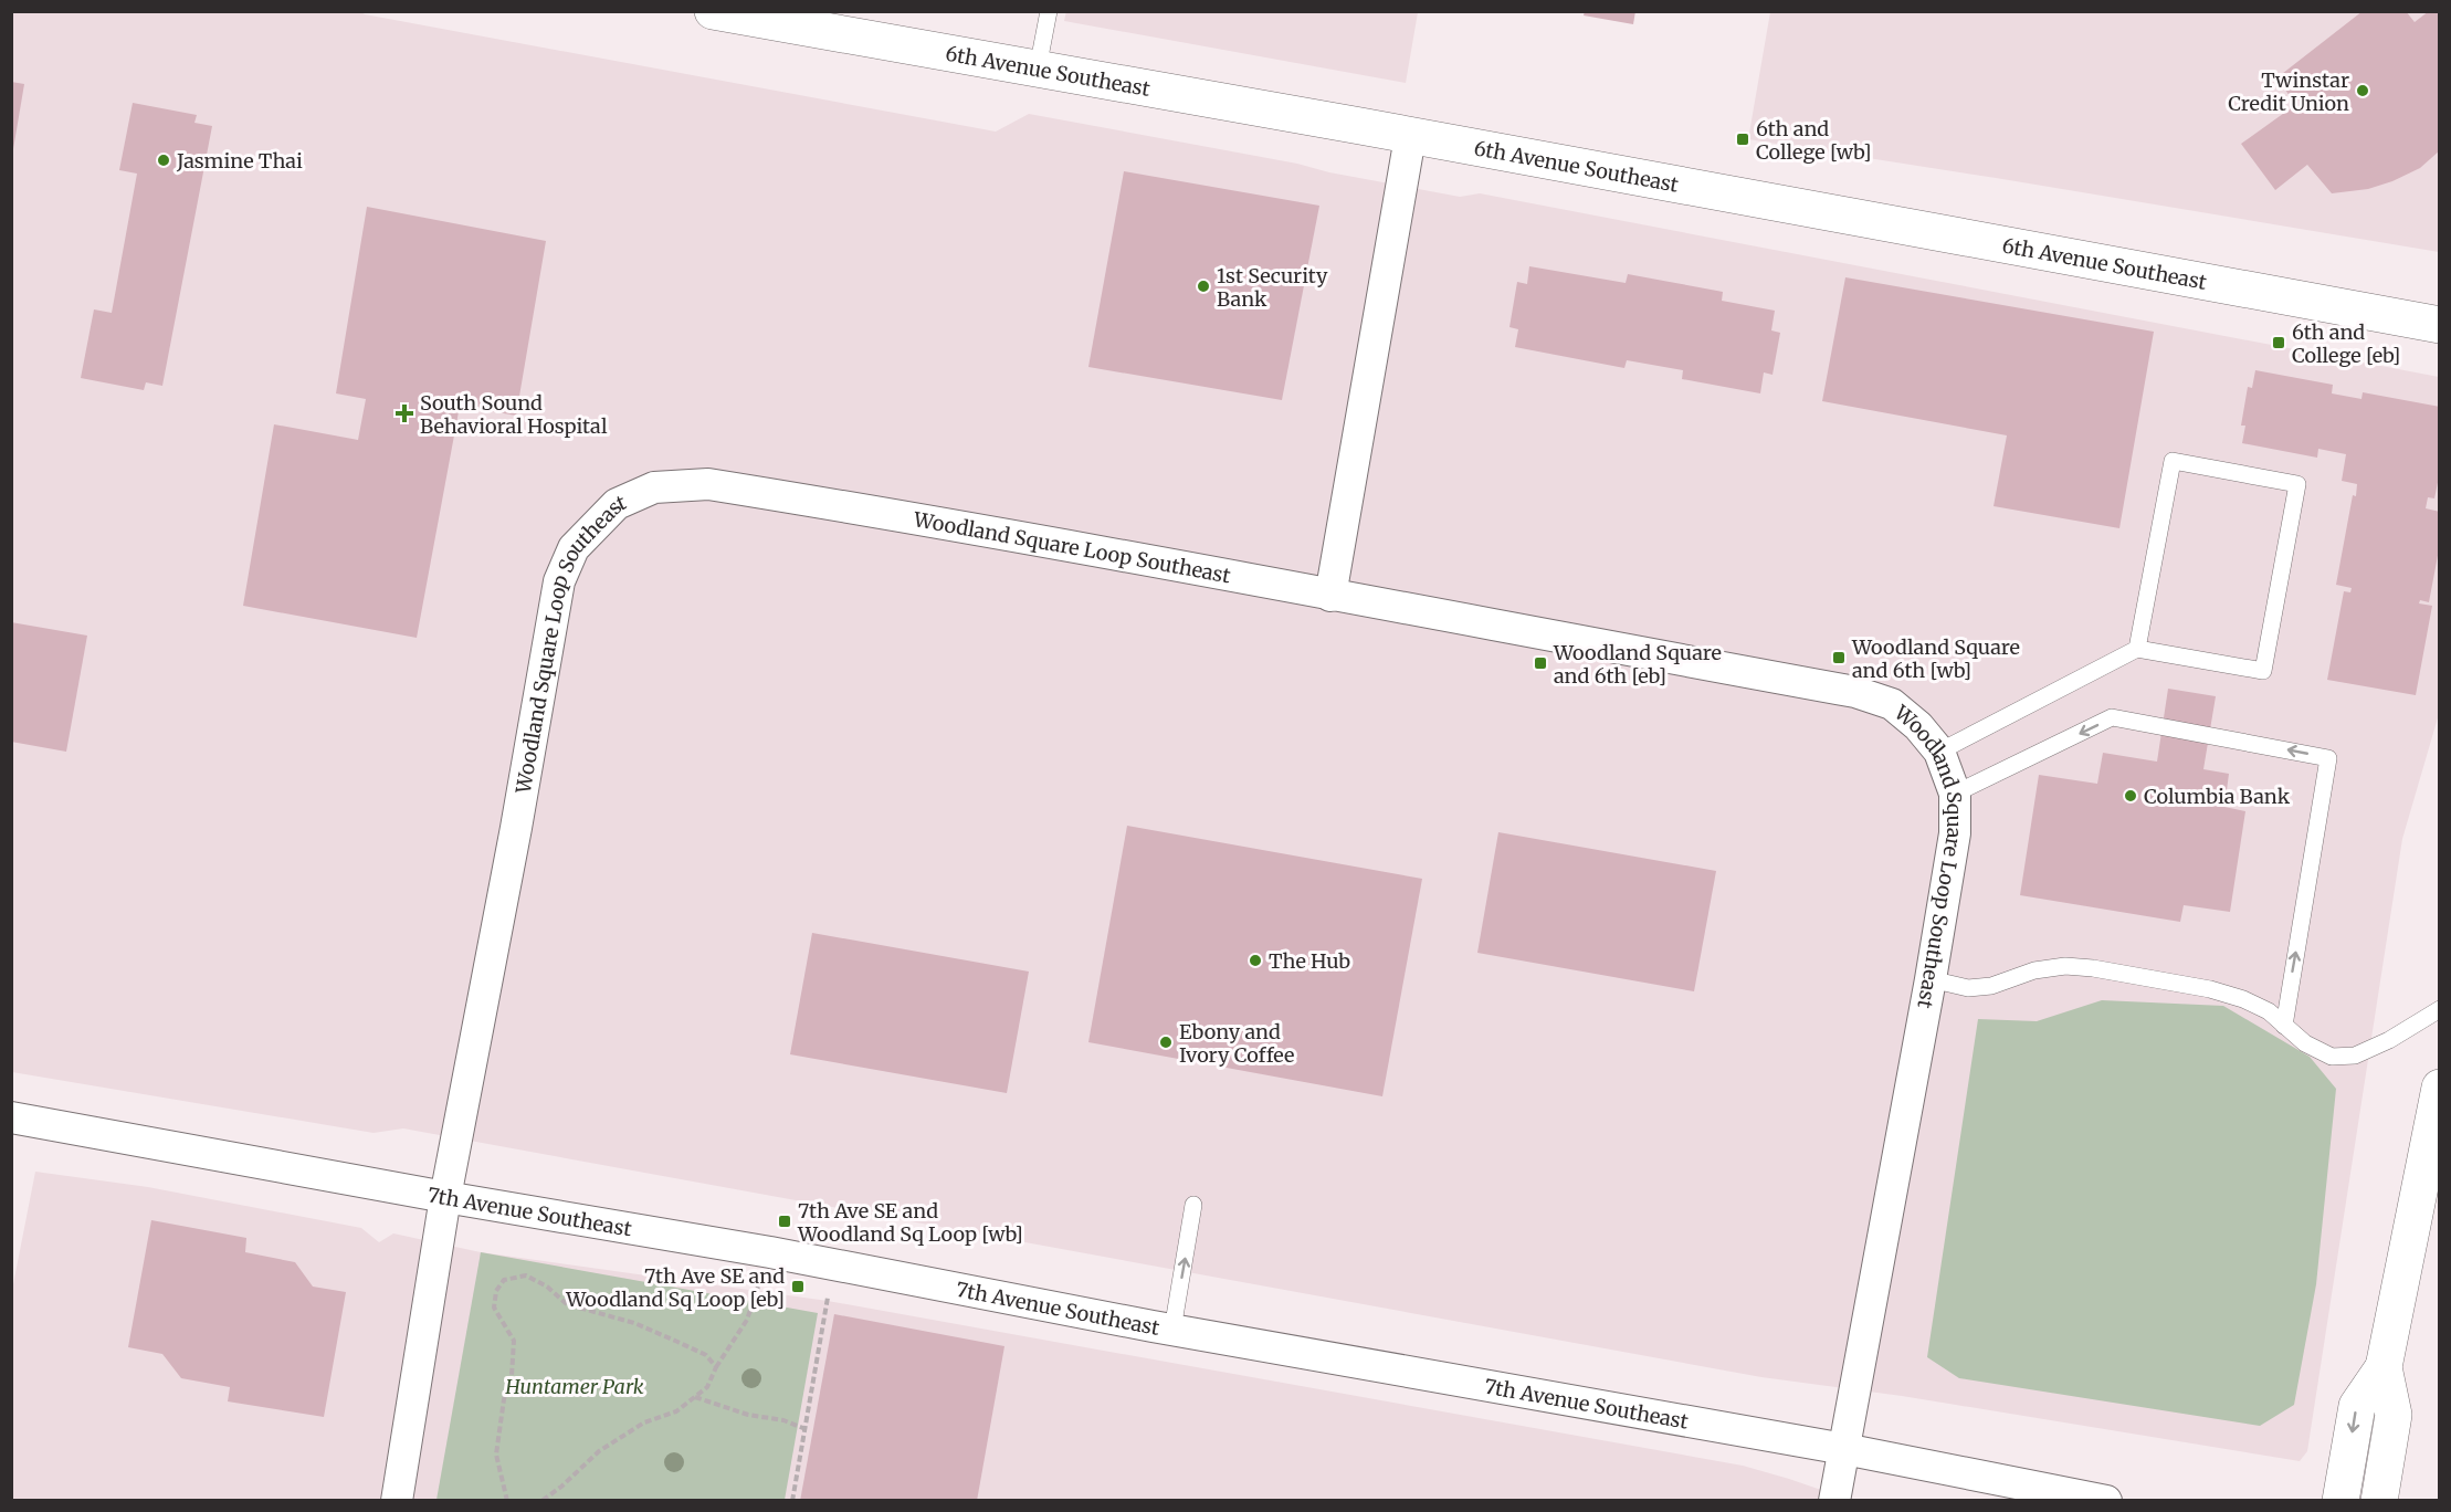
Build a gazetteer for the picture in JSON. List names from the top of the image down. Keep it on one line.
{"streets":{"street":["6th Avenue Southeast","Woodland Square Loop Southeast","7th Avenue Southeast"]},"crossings":[["Woodland Square Loop Southeast","7th Avenue Southeast"]],"parks":["Huntamer Park"],"places":{"other":["Twinstar Credit Union","Jasmine Thai","1st Security Bank","Columbia Bank","The Hub","Ebony and Ivory Coffee"],"transit":["6th and College [wb]","6th and College [eb]","Woodland Square and 6th [wb]","Woodland Square and 6th [eb]","7th Ave SE and Woodland Sq Loop [wb]","7th Ave SE and Woodland Sq Loop [eb]"],"health":["South Sound Behavioral Hospital"]}}
